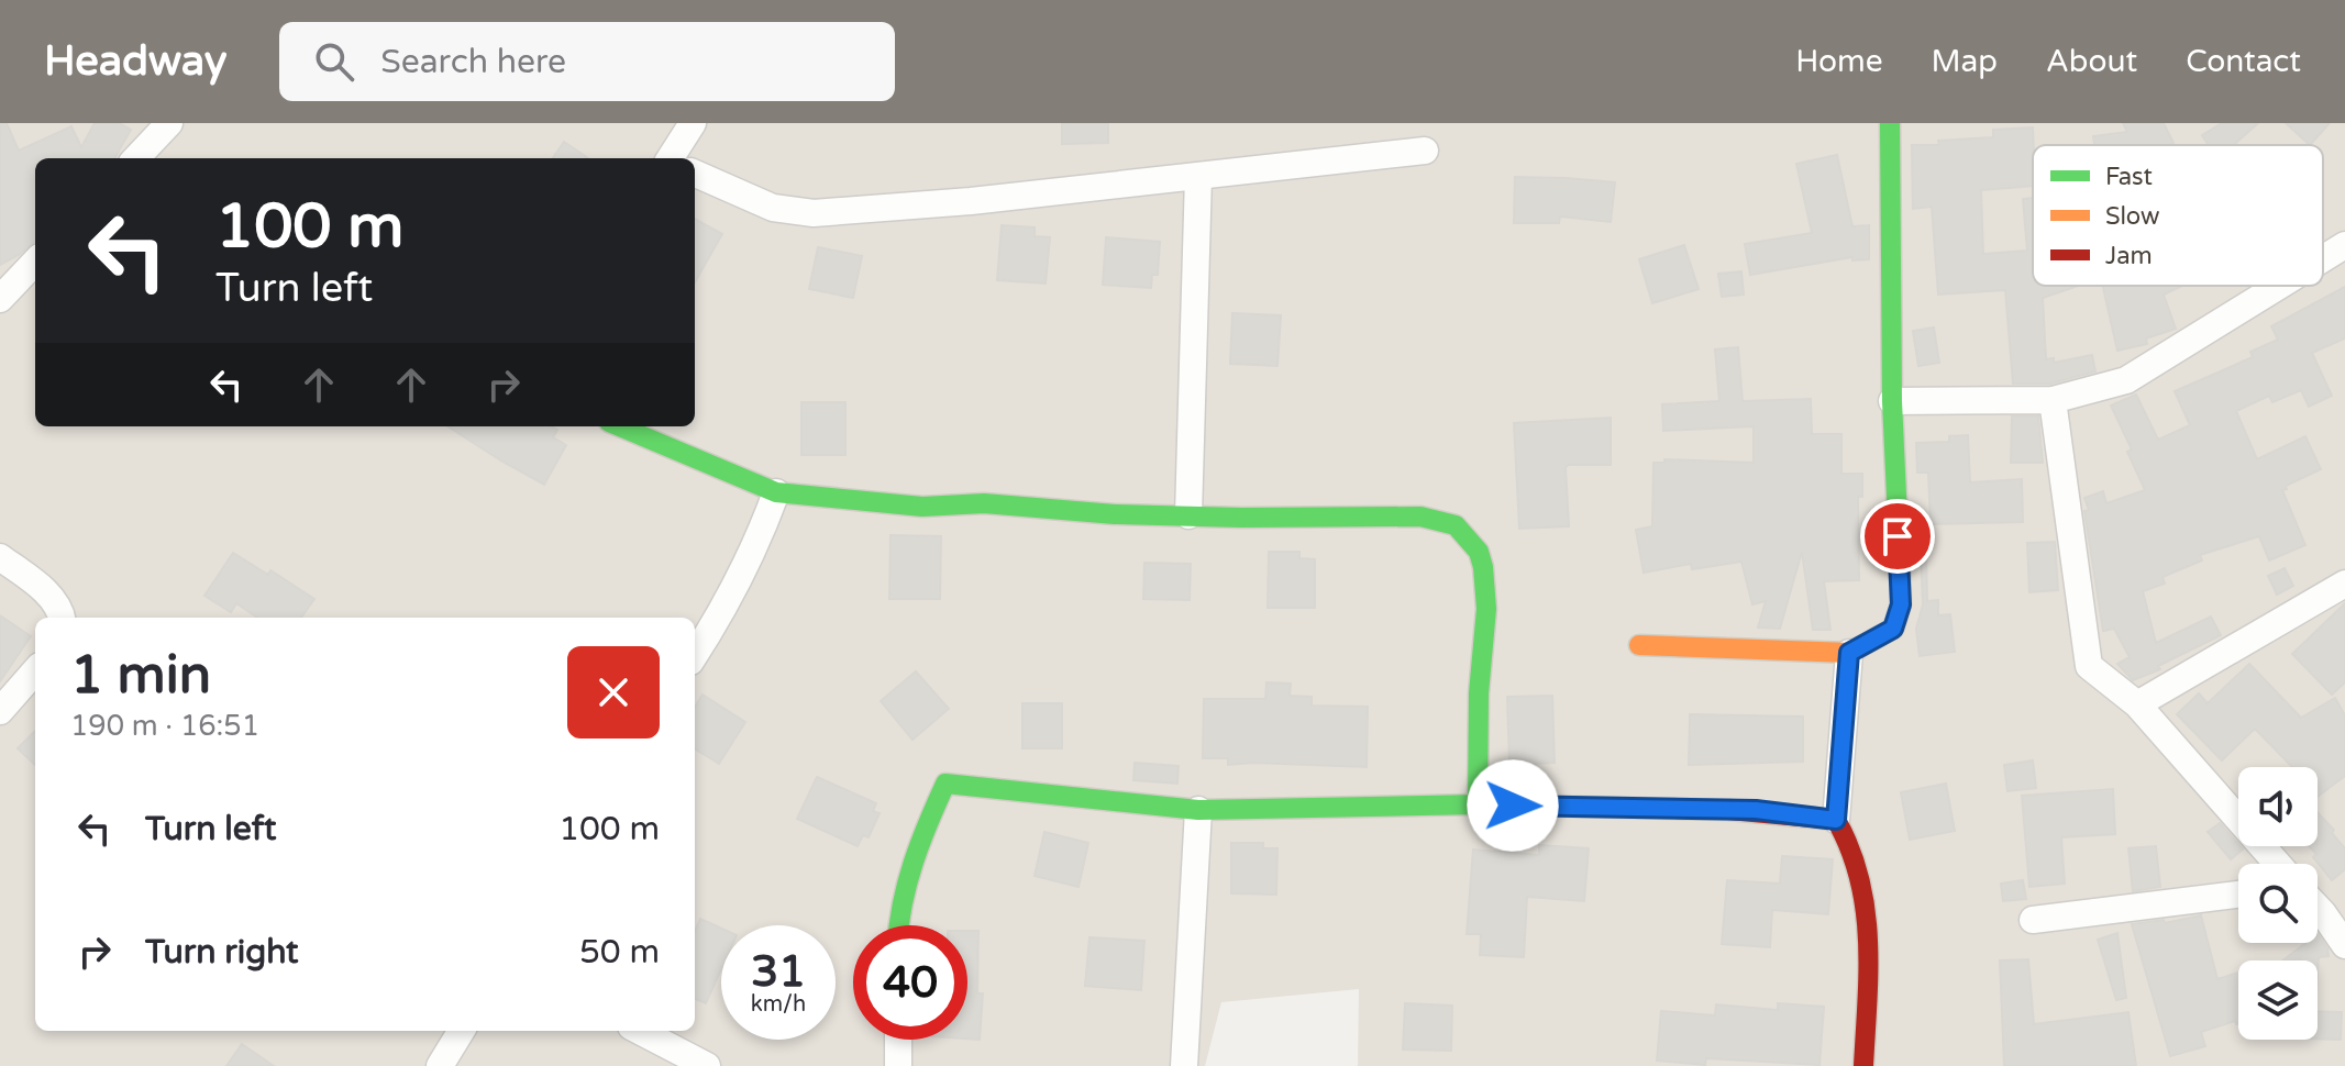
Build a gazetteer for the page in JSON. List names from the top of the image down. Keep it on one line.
{"legend":["Fast","Slow","Jam"],"page":{"header":"Headway","search":"Search here","nav":["Home","Map","About","Contact"],"turn":["100 m","Turn left"],"heading":["1 min","190 m · 16:51"],"list":[{"name":"Turn left","value":"100 m"},{"name":"Turn right","value":"50 m"}],"speed":"31 km/h","limit":"40"}}
